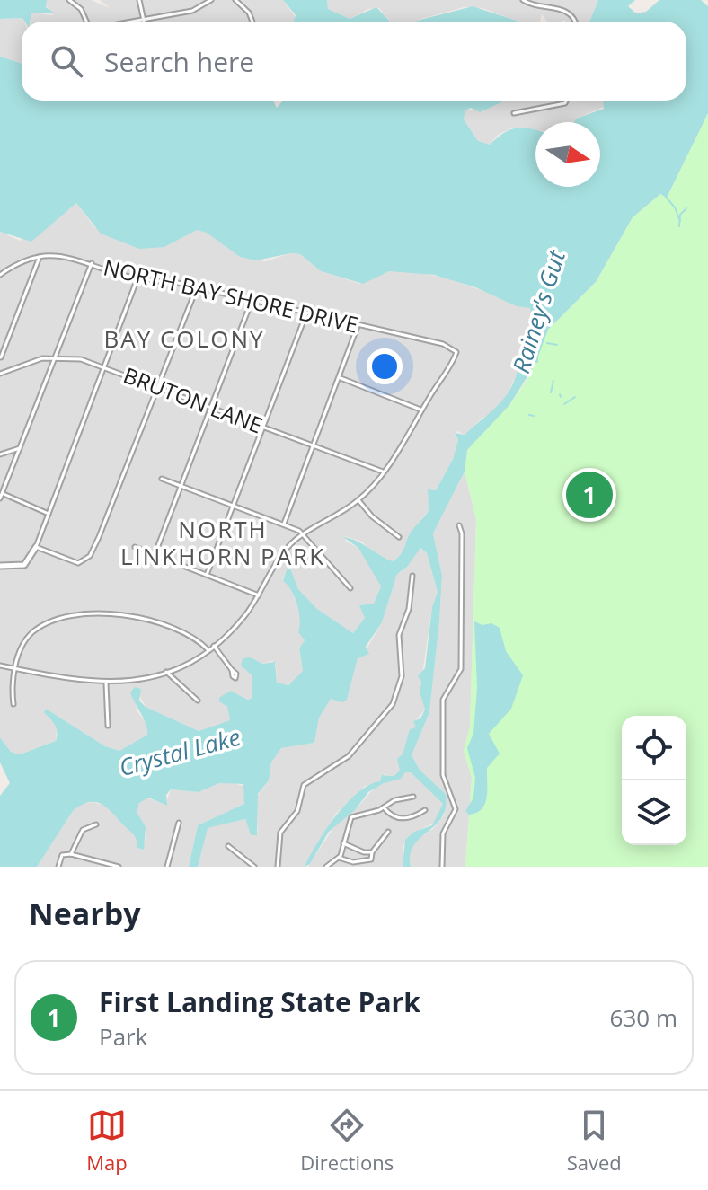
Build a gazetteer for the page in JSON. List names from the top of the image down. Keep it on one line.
{"streets":{"street":["NORTH BAY SHORE DRIVE","BRUTON LANE"]},"districts":["BAY COLONY","NORTH LINKHORN PARK"],"water":["Rainey's Gut","Crystal Lake"],"north":"right","page":{"search":"Search here","pins":"1","heading":"Nearby","list":[{"mark":"1","name":"First Landing State Park","note":"Park","value":"630 m"}],"nav":["Map","Directions","Saved"]}}
